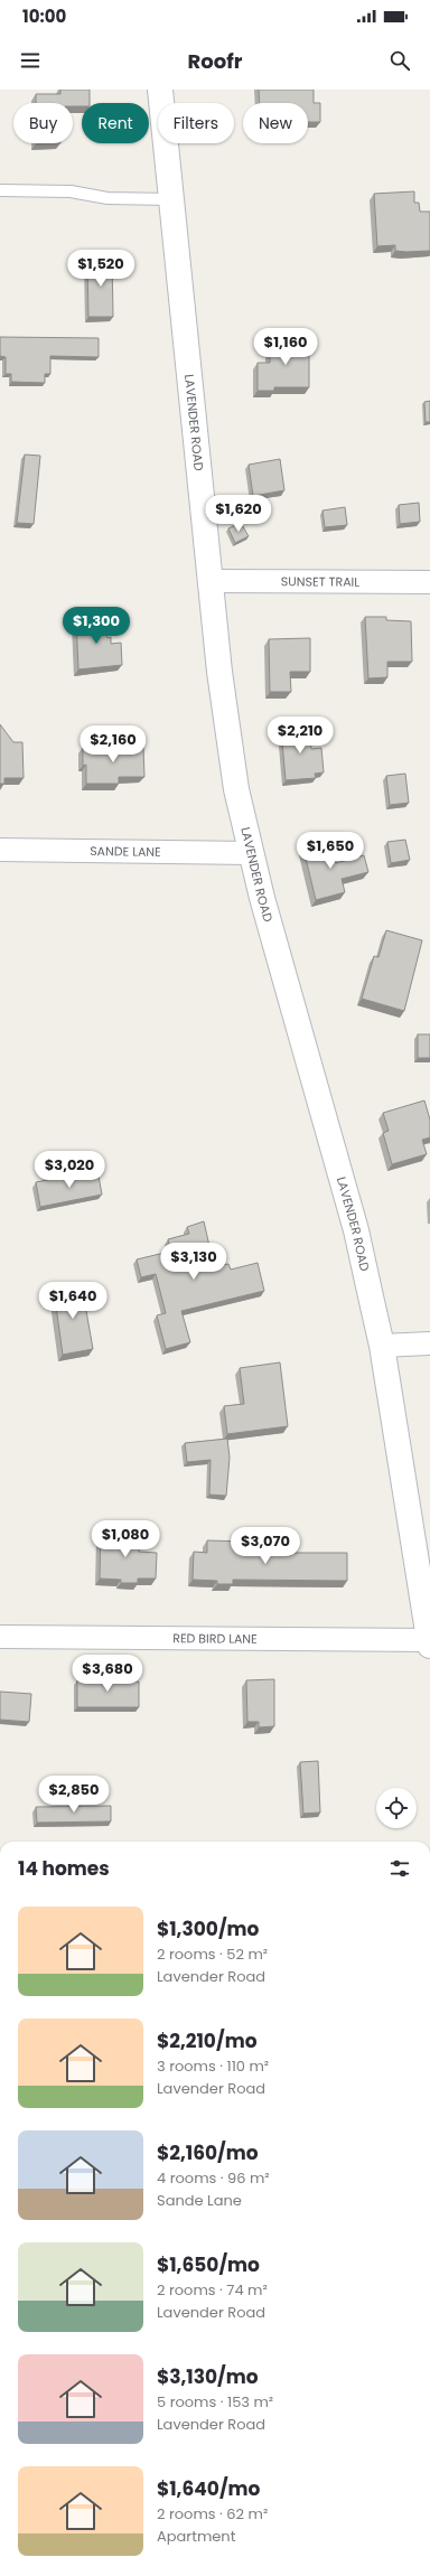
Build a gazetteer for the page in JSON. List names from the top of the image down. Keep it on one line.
{"streets":{"street":["LAVENDER ROAD","SUNSET TRAIL","SANDE LANE","RED BIRD LANE"]},"crossings":[["LAVENDER ROAD","SUNSET TRAIL"],["LAVENDER ROAD","SANDE LANE"],["LAVENDER ROAD","RED BIRD LANE"]],"page":{"status":"10:00","header":"Roofr","chip":["Buy","Rent","Filters","New"],"price":["$1,520","$1,160","$1,620","$1,300","$2,210","$2,160","$1,650","$3,020","$3,130","$1,640","$1,080","$3,070","$3,680","$2,850"],"heading":"14 homes","list":[{"name":"$1,300/mo","note":"2 rooms · 52 m² · Lavender Road"},{"name":"$2,210/mo","note":"3 rooms · 110 m² · Lavender Road"},{"name":"$2,160/mo","note":"4 rooms · 96 m² · Sande Lane"},{"name":"$1,650/mo","note":"2 rooms · 74 m² · Lavender Road"},{"name":"$3,130/mo","note":"5 rooms · 153 m² · Lavender Road"},{"name":"$1,640/mo","note":"2 rooms · 62 m² · Apartment"}]}}
